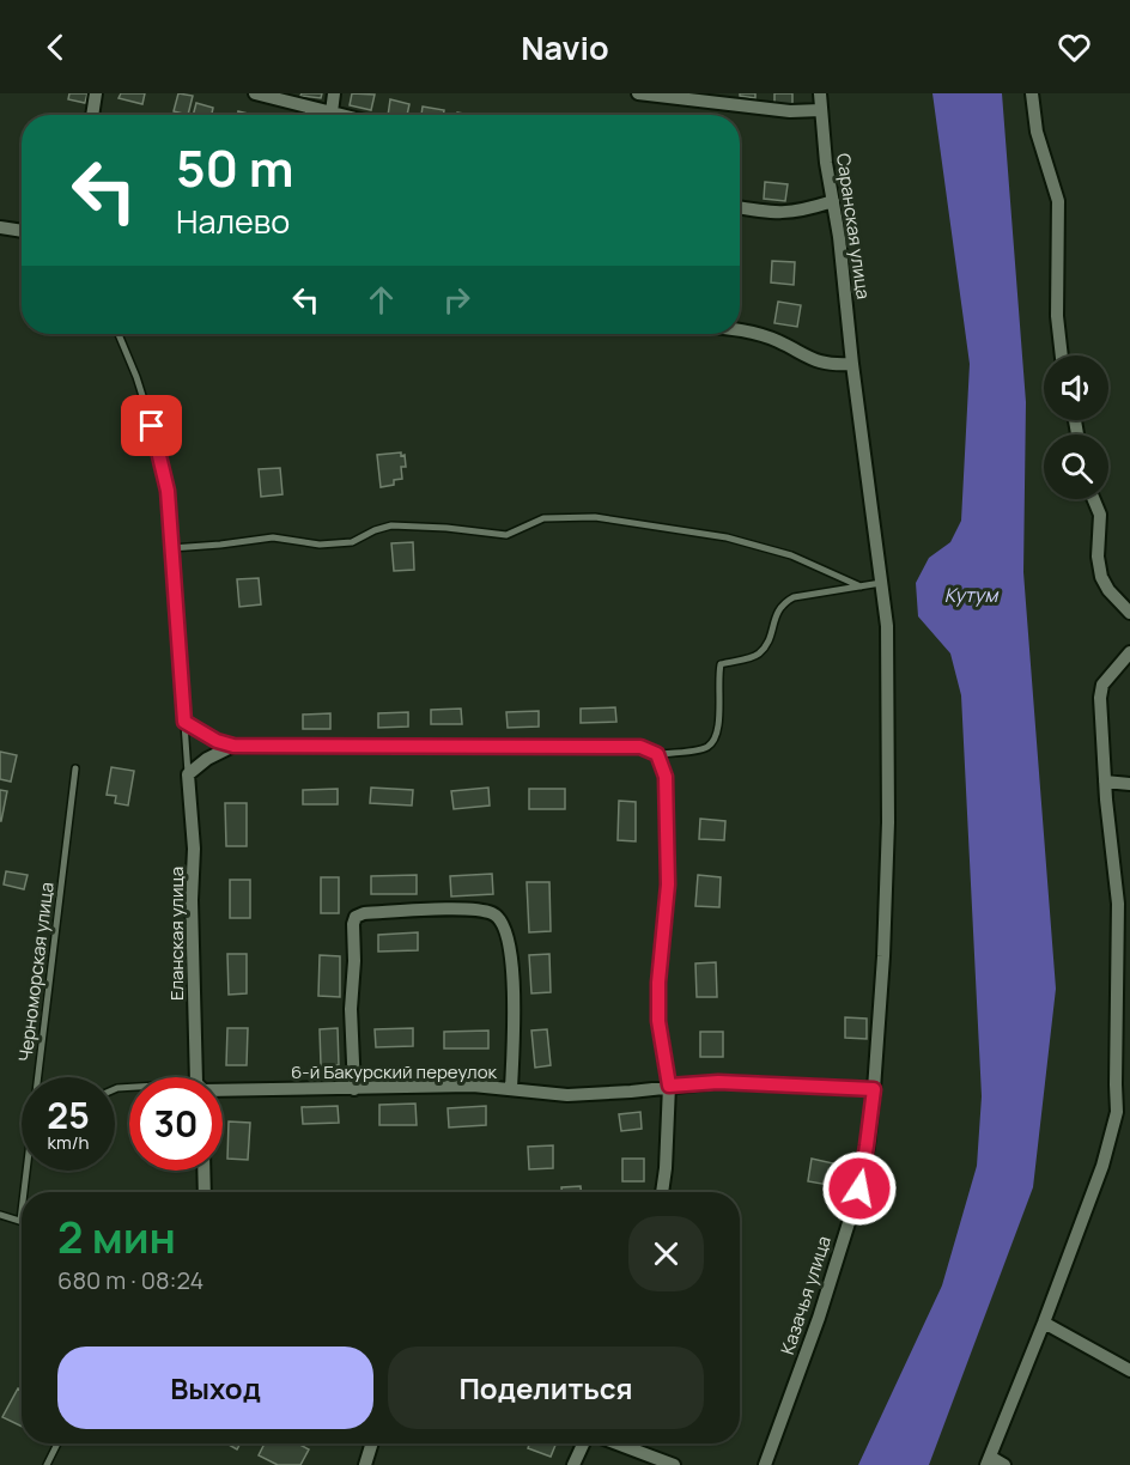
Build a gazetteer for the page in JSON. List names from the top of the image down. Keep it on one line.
{"streets":{"street":["Саранская улица","Еланская улица","6-й Бакурский переулок","Казачья улица"],"lane":["Черноморская улица"]},"crossings":[["Саранская улица","Казачья улица"],["6-й Бакурский переулок","Казачья улица"]],"water":["Кутум"],"page":{"header":"Navio","turn":["50 m","Налево"],"speed":"25 km/h","limit":"30","heading":["2 мин","680 m · 08:24"],"buttons":["Выход","Поделиться"]}}
